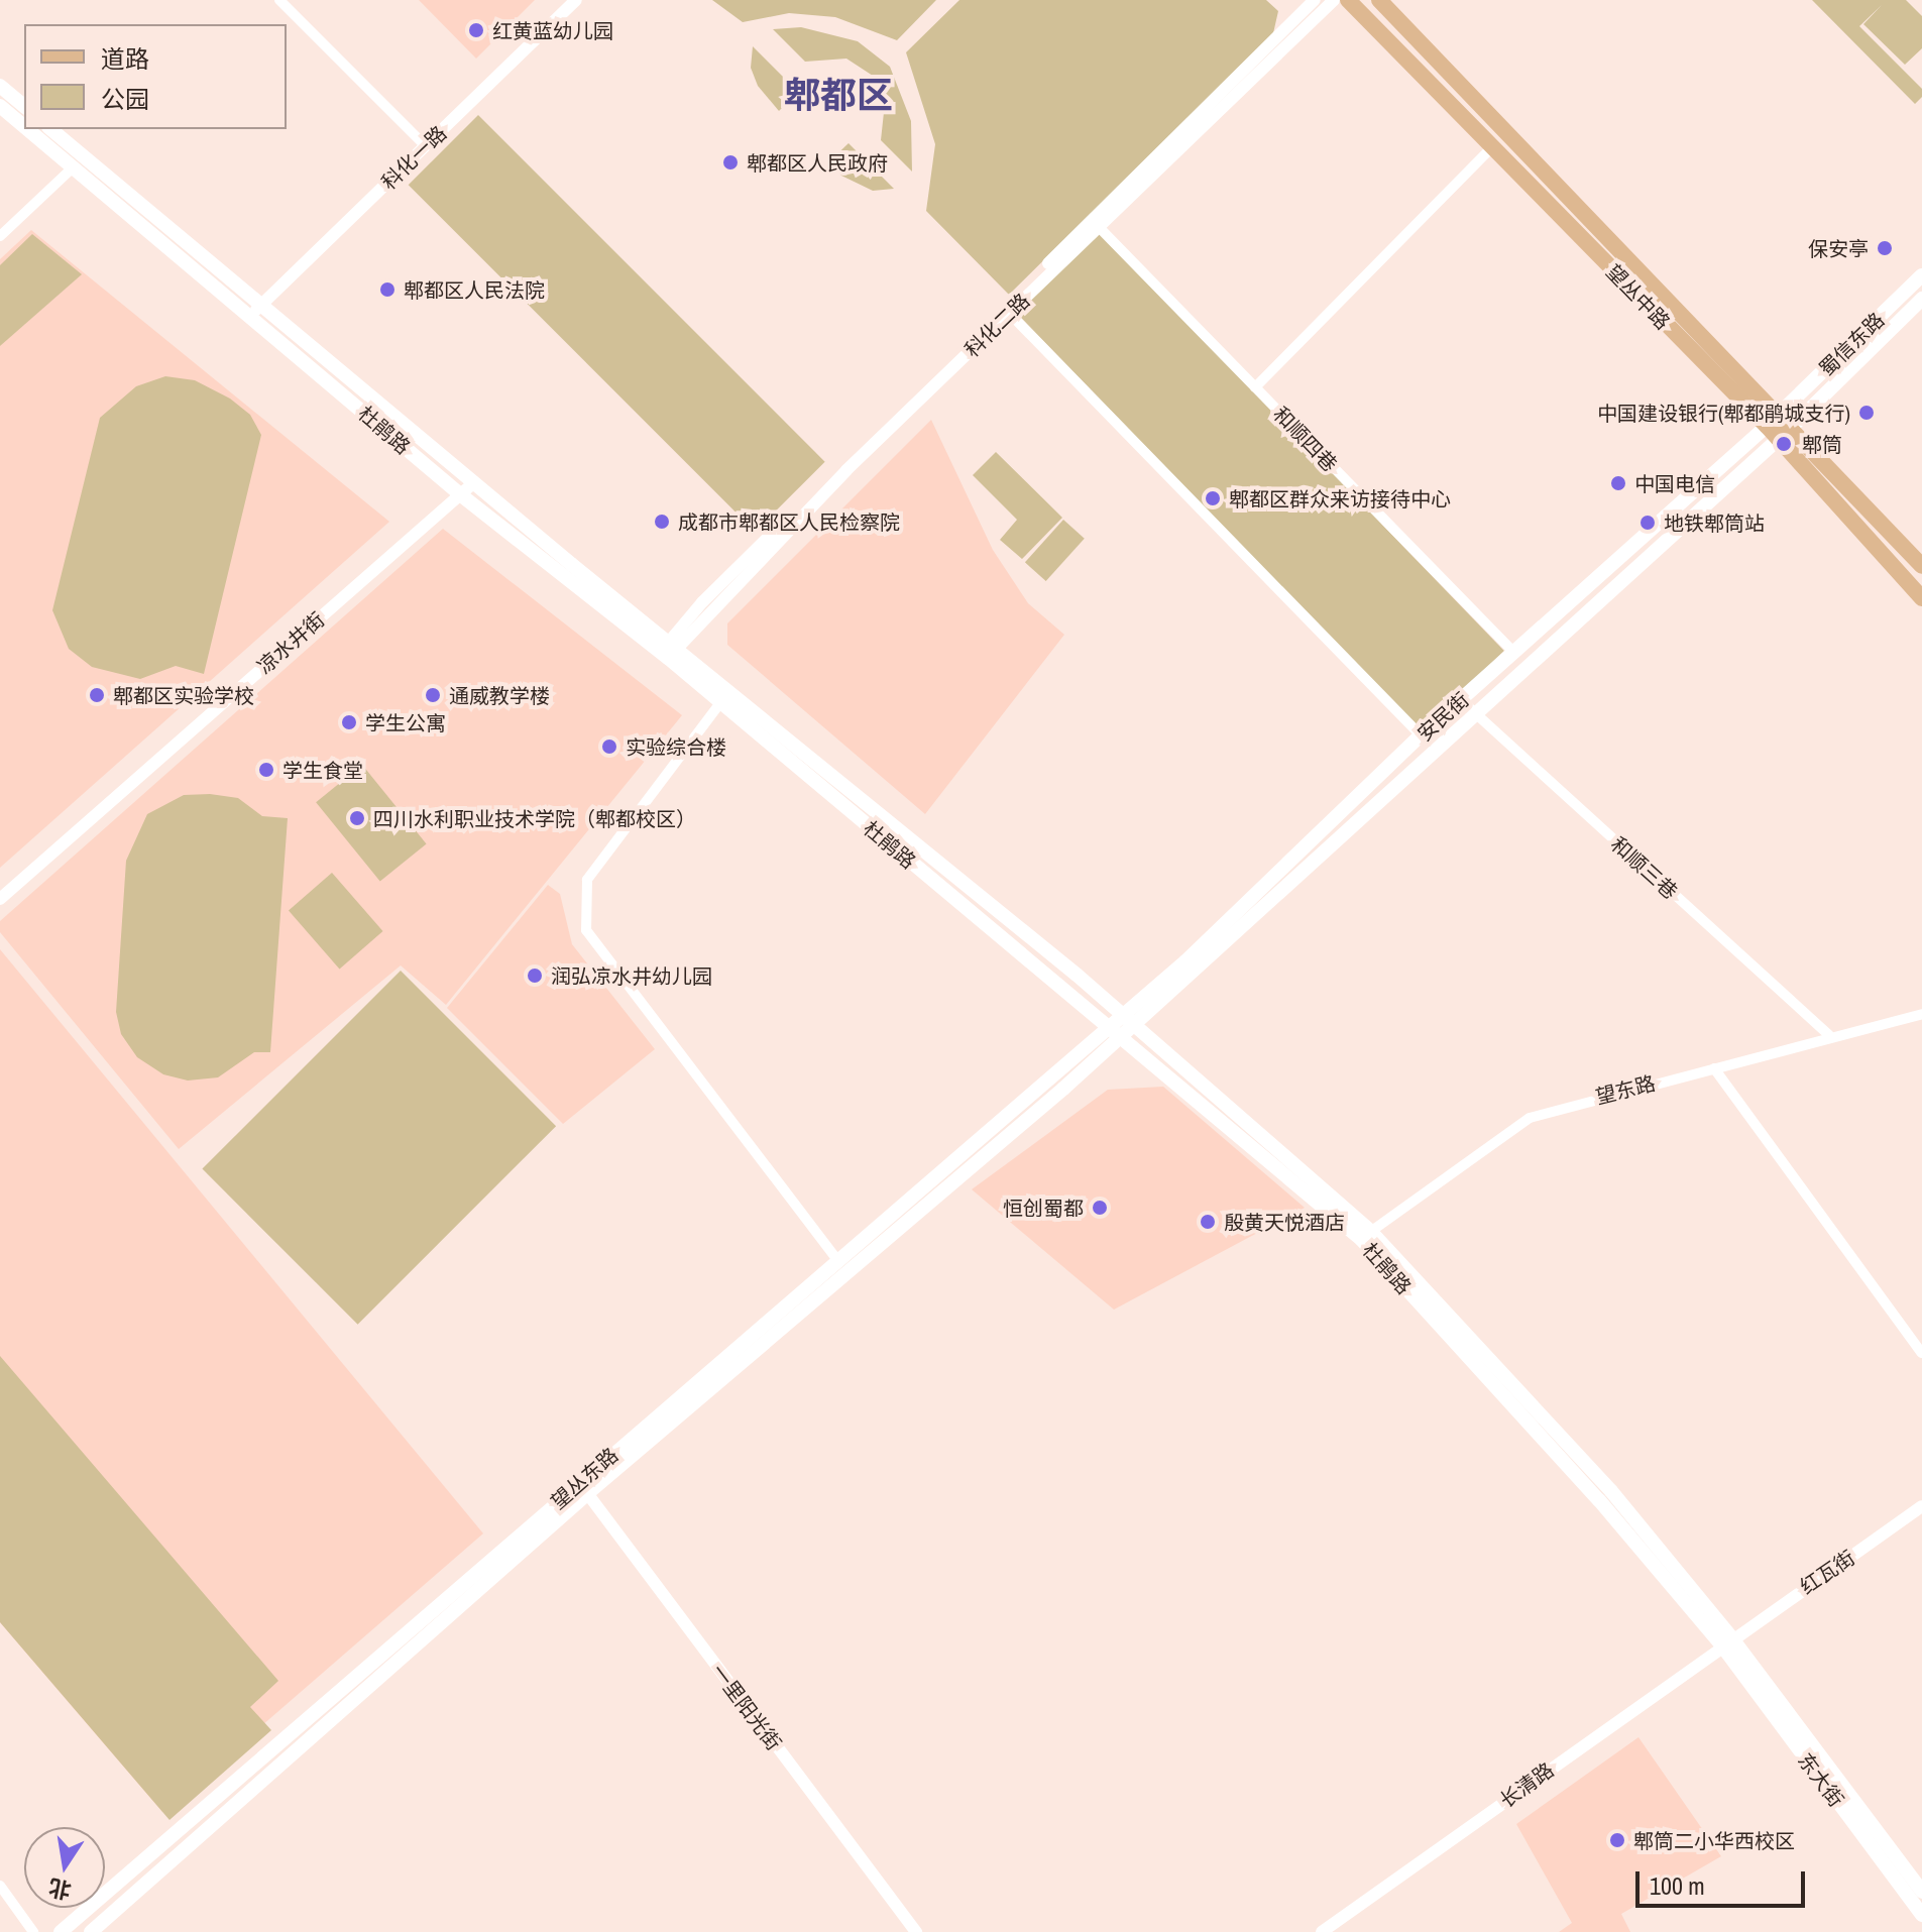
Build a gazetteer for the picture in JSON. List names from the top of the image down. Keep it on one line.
{"streets":{"main road":["望丛中路","蜀信东路","杜鹃路","安民街","望丛东路","东大街"],"street":["科化一路","科化二路","和顺四巷","凉水井街","和顺三巷","望东路","红瓦街","一里阳光街","长清路"]},"crossings":[["科化一路","杜鹃路"],["望丛中路","蜀信东路"],["望丛中路","安民街"],["科化二路","杜鹃路"],["科化二路","和顺四巷"],["蜀信东路","安民街"],["杜鹃路","凉水井街"],["杜鹃路","安民街"],["杜鹃路","望东路"],["杜鹃路","望丛东路"],["杜鹃路","红瓦街"],["杜鹃路","东大街"],["杜鹃路","长清路"],["和顺四巷","安民街"],["安民街","和顺三巷"],["安民街","望丛东路"],["和顺三巷","望东路"],["望丛东路","一里阳光街"],["红瓦街","东大街"],["红瓦街","长清路"],["东大街","长清路"]],"districts":["郫都区"],"places":["红黄蓝幼儿园","郫都区人民政府","保安亭","郫都区人民法院","中国建设银行(郫都鹃城支行)","郫筒","中国电信","郫都区群众来访接待中心","成都市郫都区人民检察院","地铁郫筒站","郫都区实验学校","通威教学楼","学生公寓","实验综合楼","学生食堂","四川水利职业技术学院（郫都校区）","润弘凉水井幼儿园","恒创蜀都","殷黄天悦酒店","郫筒二小华西校区"],"legend":["道路","公园"],"scale_bar":"100 m","north":"bottom"}
